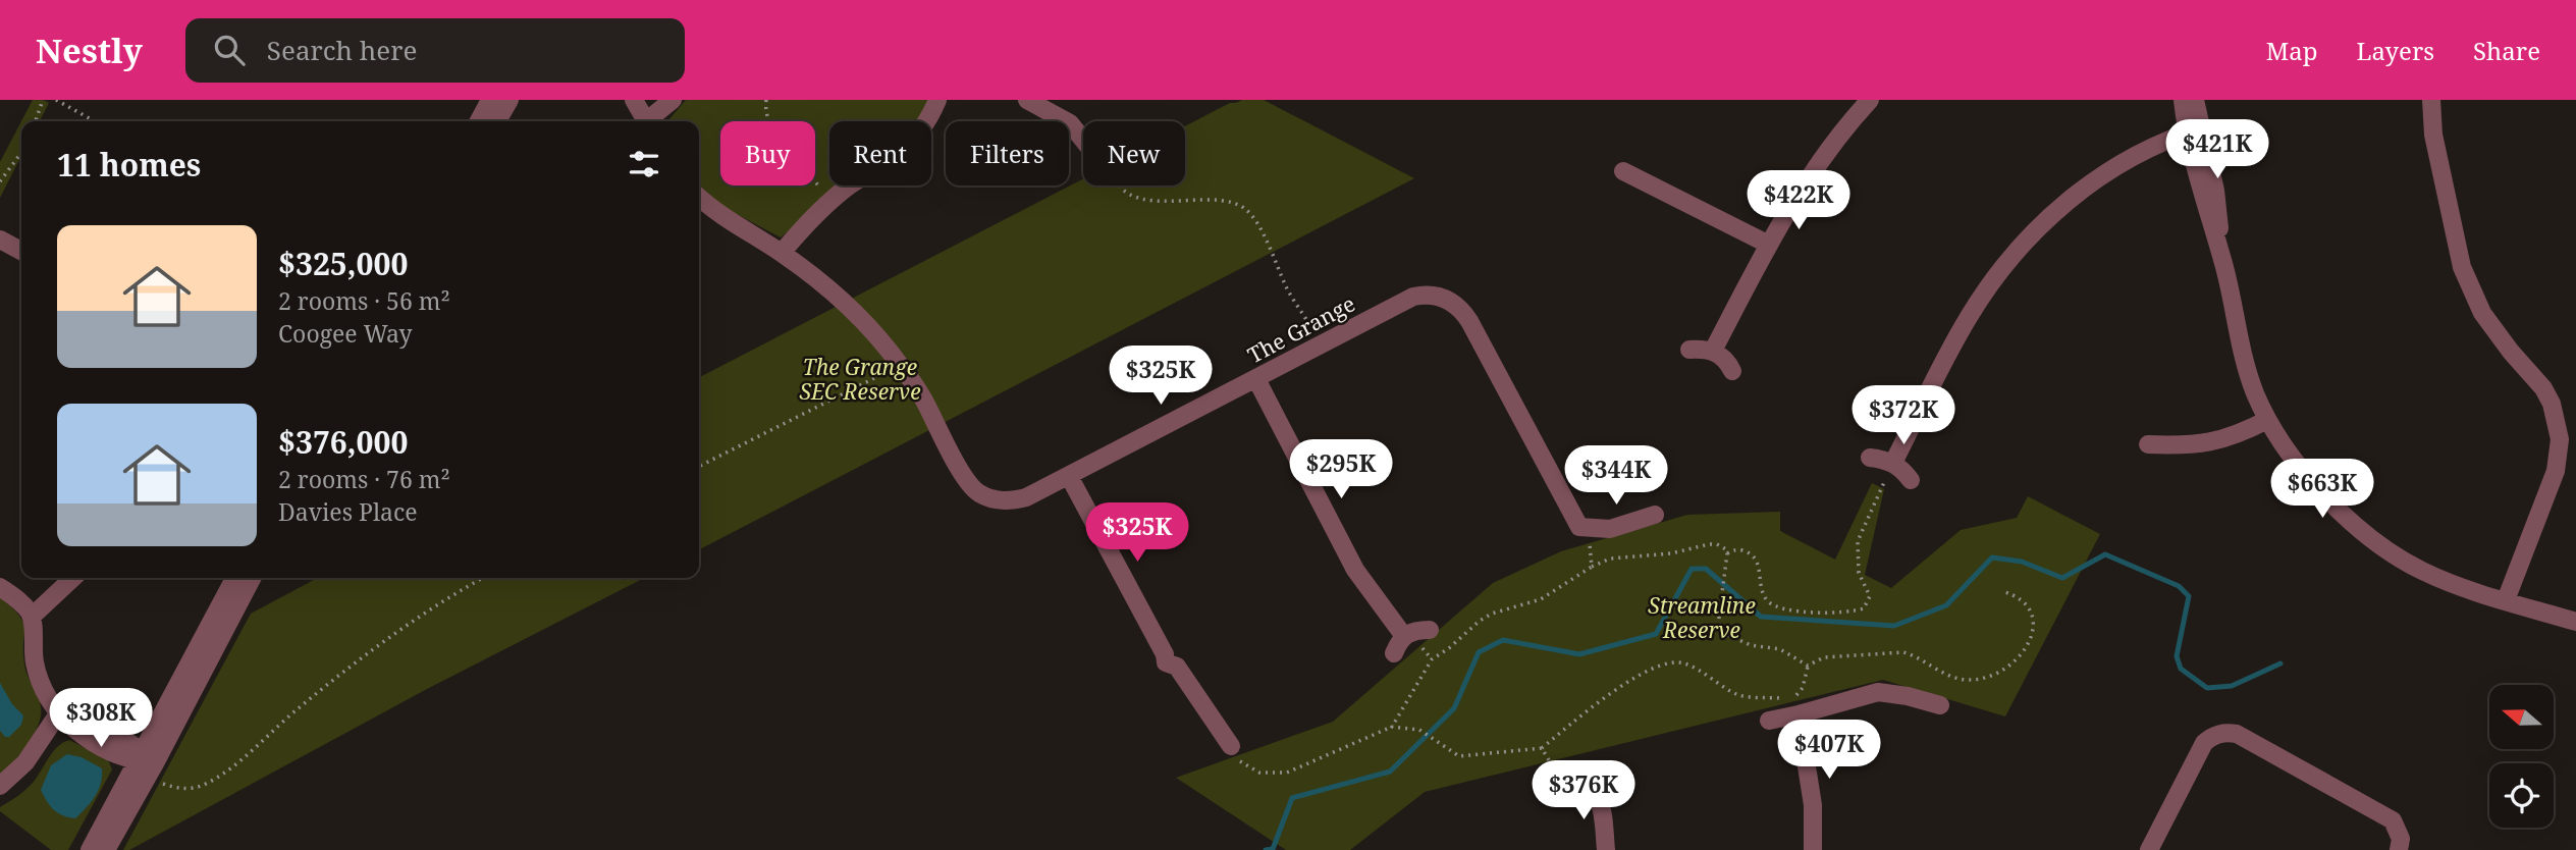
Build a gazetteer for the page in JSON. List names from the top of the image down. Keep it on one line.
{"streets":{"street":["The Grange"]},"parks":["The Grange SEC Reserve","Streamline Reserve"],"north":"left","page":{"header":"Nestly","search":"Search here","nav":["Map","Layers","Share"],"price":["$421K","$422K","$325K","$372K","$295K","$344K","$663K","$325K","$308K","$407K","$376K"],"chip":["Buy","Rent","Filters","New"],"heading":"11 homes","list":[{"name":"$325,000","note":"2 rooms · 56 m² · Coogee Way"},{"name":"$376,000","note":"2 rooms · 76 m² · Davies Place"}]}}
